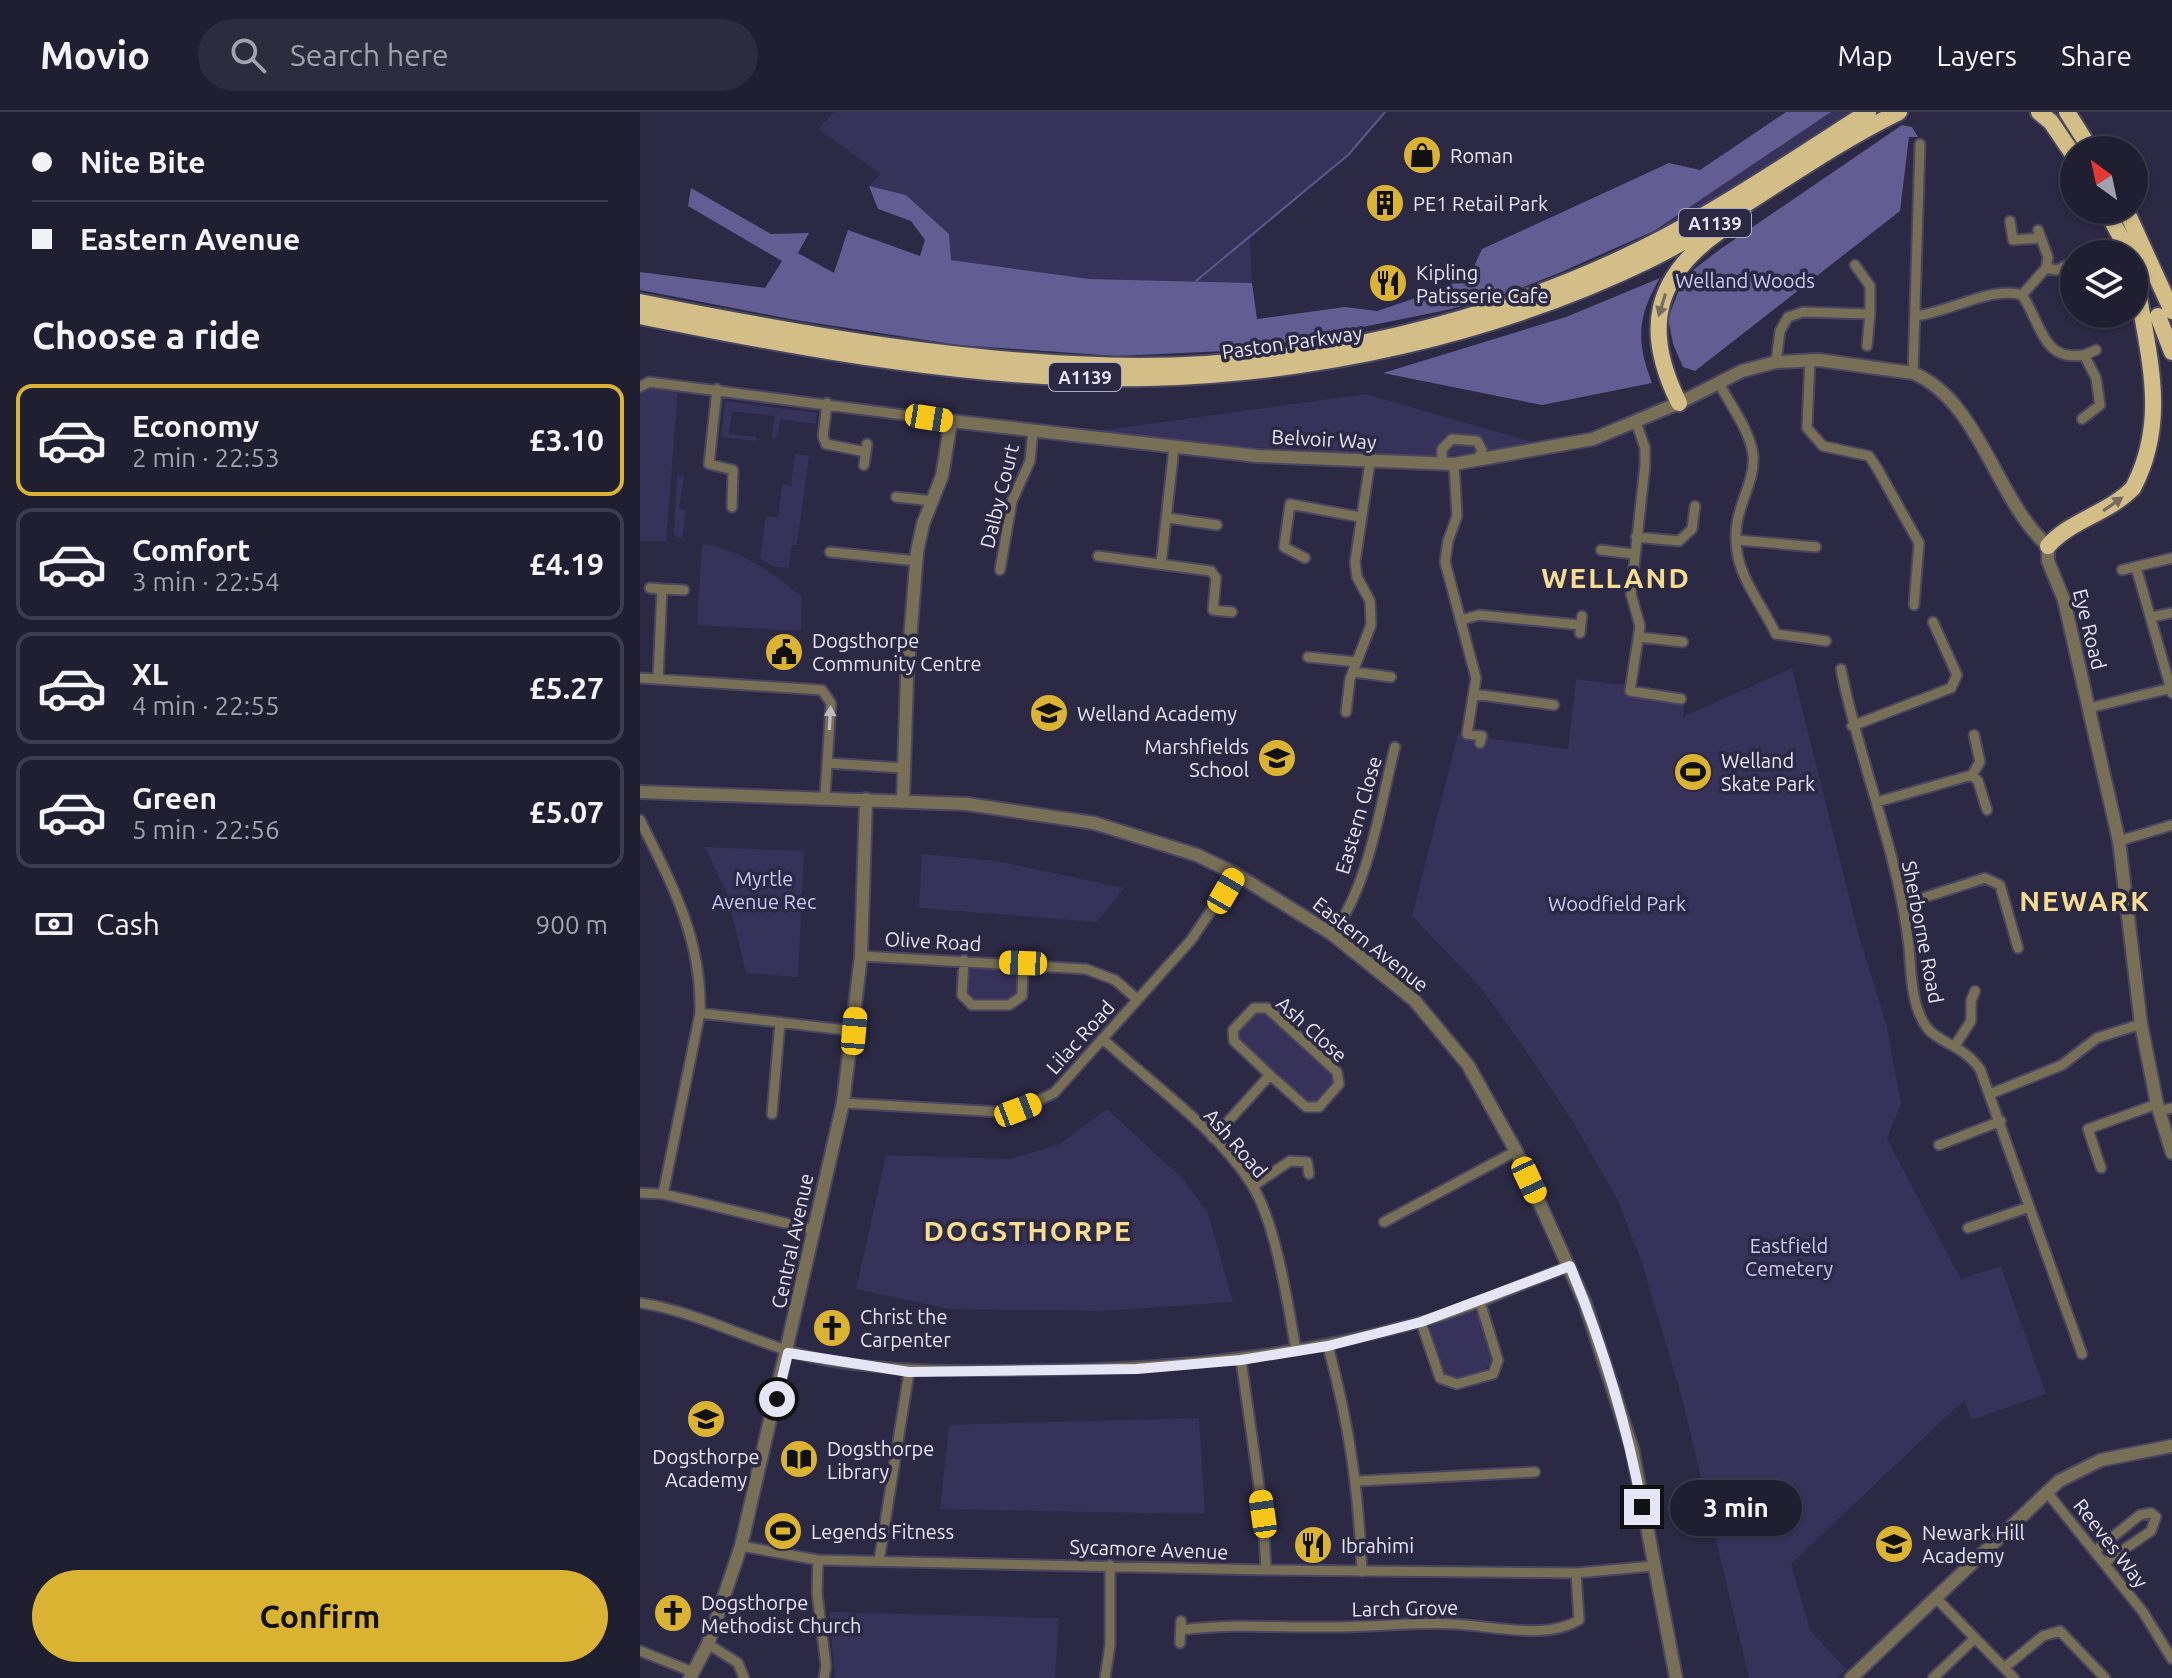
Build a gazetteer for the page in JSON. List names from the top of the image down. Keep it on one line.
{"streets":{"highway":["A1139","Paston Parkway"],"street":["Belvoir Way","Dalby Court","Eye Road","Eastern Close","Sherborne Road","Olive Road","Eastern Avenue","Ash Close","Lilac Road","Ash Road","Central Avenue","Reeves Way","Sycamore Avenue","Larch Grove"]},"crossings":[["A1139","Paston Parkway"],["Belvoir Way","Dalby Court"],["Belvoir Way","Eye Road"],["Eastern Close","Eastern Avenue"],["Olive Road","Lilac Road"],["Olive Road","Central Avenue"],["Eastern Avenue","Lilac Road"],["Eastern Avenue","Central Avenue"],["Eastern Avenue","Sycamore Avenue"],["Lilac Road","Ash Road"],["Lilac Road","Central Avenue"],["Central Avenue","Sycamore Avenue"],["Sycamore Avenue","Larch Grove"]],"districts":["WELLAND","NEWARK","DOGSTHORPE"],"parks":["Welland Woods","Myrtle Avenue Rec","Woodfield Park","Eastfield Cemetery"],"places":{"shop":["Roman"],"building":["PE1 Retail Park"],"restaurant":["Kipling Patisserie Cafe","Ibrahimi"],"public building":["Dogsthorpe Community Centre"],"school or university":["Welland Academy","Marshfields School","Dogsthorpe Academy","Newark Hill Academy"],"sports":["Welland Skate Park","Legends Fitness"],"church":["Christ the Carpenter","Dogsthorpe Methodist Church"],"library":["Dogsthorpe Library"]},"north":"top left","page":{"header":"Movio","search":"Search here","nav":["Map","Layers","Share"],"banner":["Nite Bite","Eastern Avenue"],"heading":"Choose a ride","list":[{"name":"Economy","note":"2 min · 22:53","value":"£3.10"},{"name":"Comfort","note":"3 min · 22:54","value":"£4.19"},{"name":"XL","note":"4 min · 22:55","value":"£5.27"},{"name":"Green","note":"5 min · 22:56","value":"£5.07"}],"pay":["Cash","900 m"],"bubble":"3 min","buttons":"Confirm"}}
